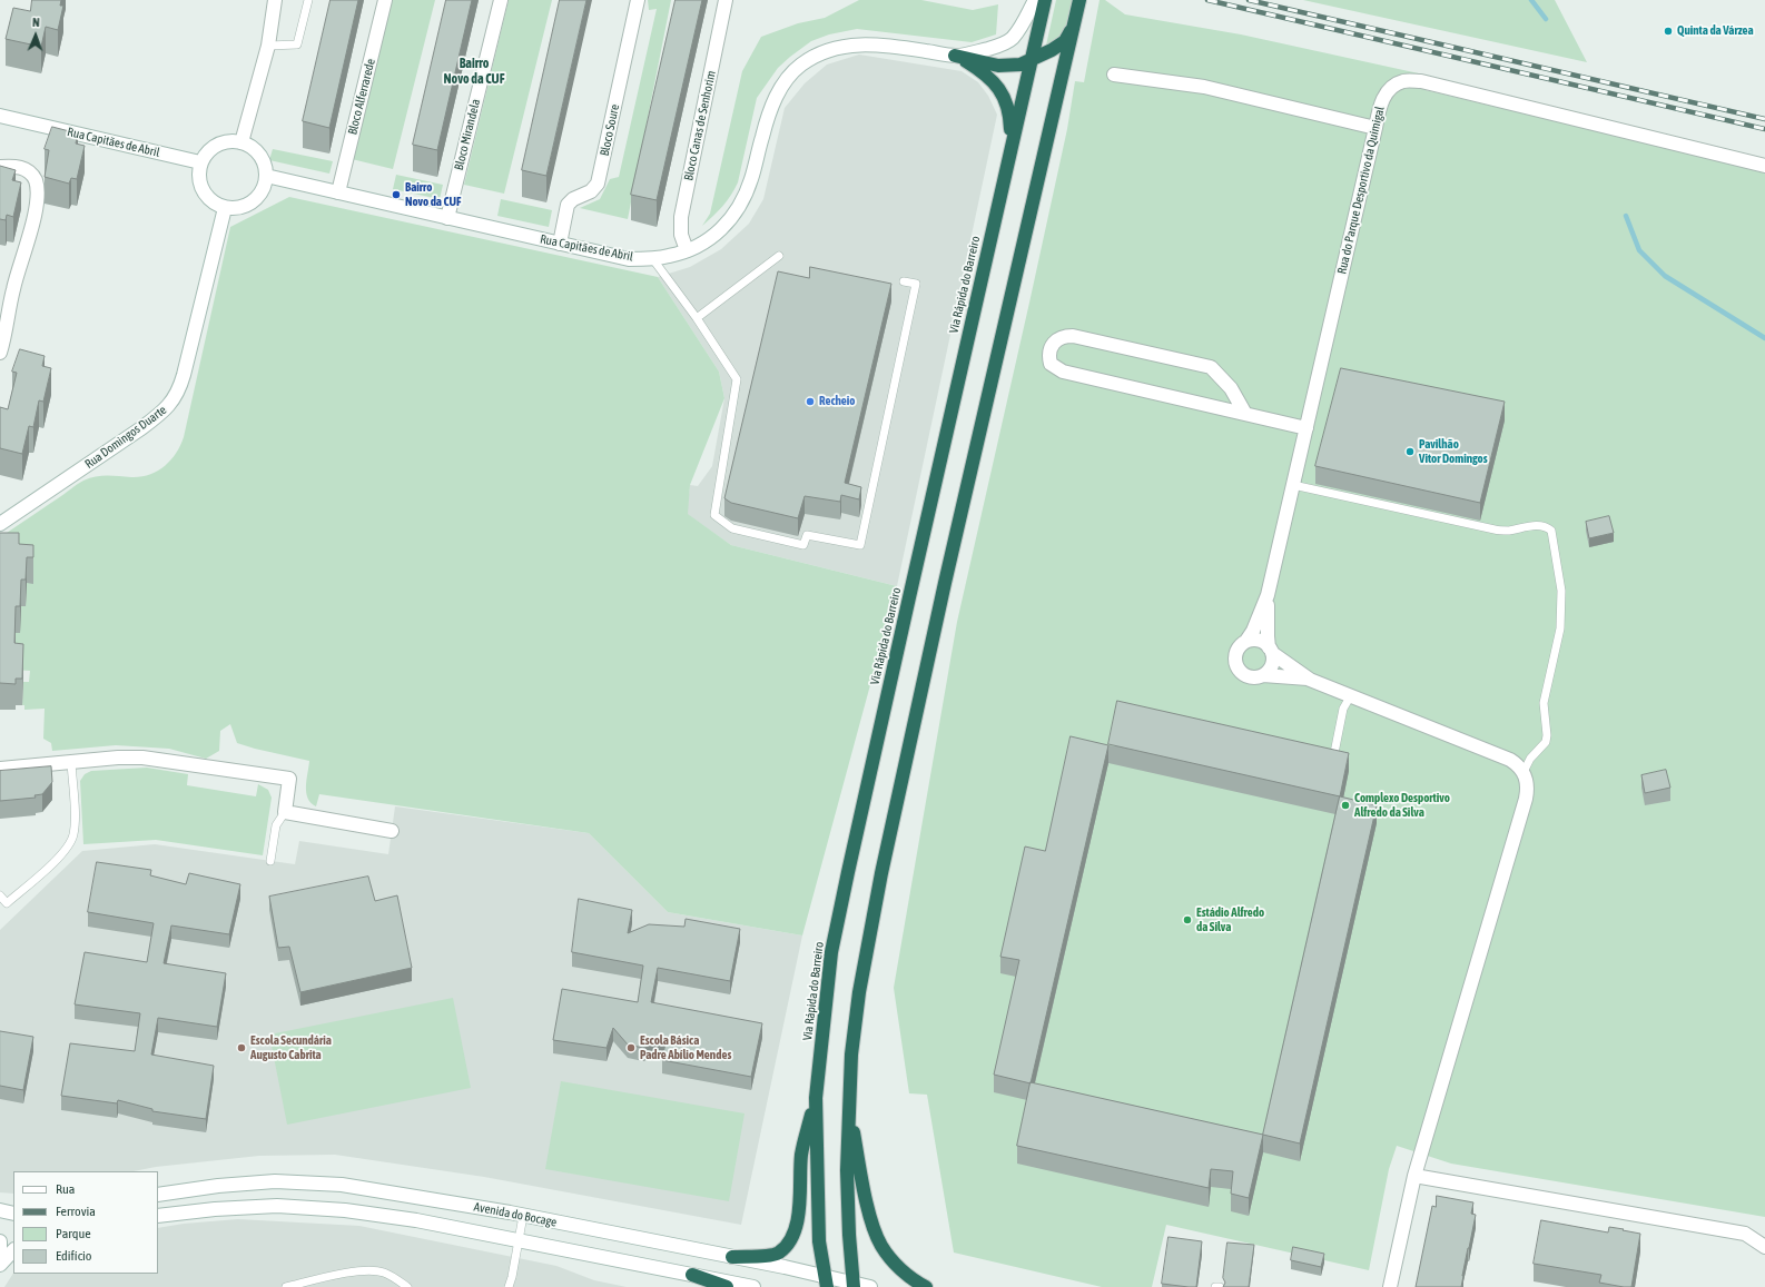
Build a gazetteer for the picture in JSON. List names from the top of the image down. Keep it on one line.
{"streets":{"highway":["Via Rápida do Barreiro"],"street":["Bloco Alferrarede","Bloco Canas de Senhorim","Bloco Soure","Bloco Mirandela","Rua Capitães de Abril","Rua do Parque Desportivo da Quimigal","Rua Domingos Duarte","Avenida do Bocage"]},"crossings":[["Bloco Alferrarede","Rua Capitães de Abril"],["Bloco Canas de Senhorim","Rua Capitães de Abril"],["Bloco Soure","Rua Capitães de Abril"],["Bloco Mirandela","Rua Capitães de Abril"],["Rua Capitães de Abril","Rua Domingos Duarte"],["Via Rápida do Barreiro","Avenida do Bocage"]],"districts":["Bairro Novo da CUF"],"places":["Quinta da Várzea","Bairro Novo da CUF","Recheio","Pavilhão Vitor Domingos","Complexo Desportivo Alfredo da Silva","Estádio Alfredo da Silva","Escola Secundária Augusto Cabrita","Escola Básica Padre Abílio Mendes"],"legend":["Rua","Ferrovia","Parque","Edifício"],"north":"top"}
